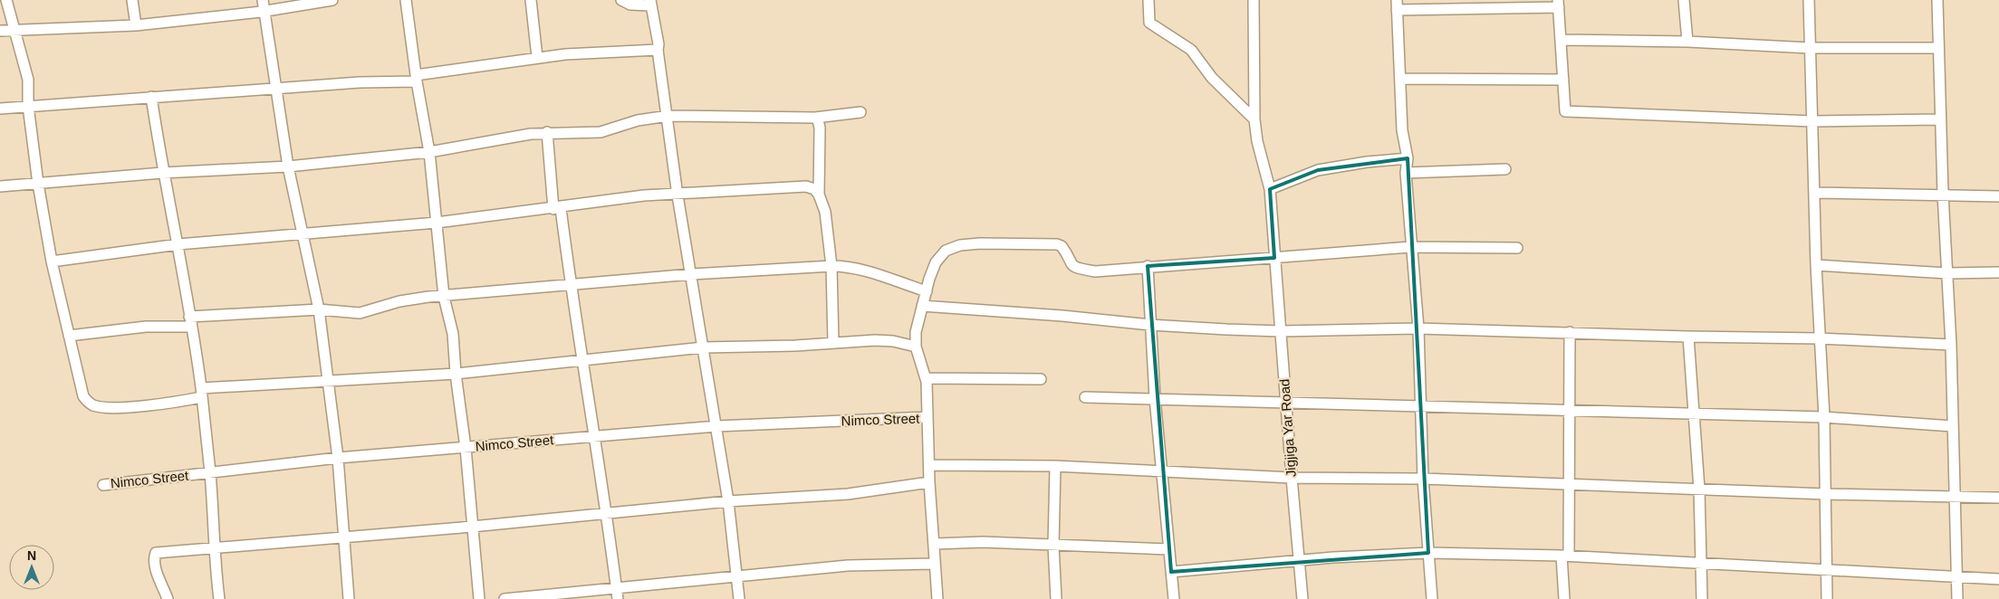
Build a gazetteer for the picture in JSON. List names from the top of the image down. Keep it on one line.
{"streets":{"street":["Nimco Street","Jigjiga Yar Road"]},"north":"top"}
